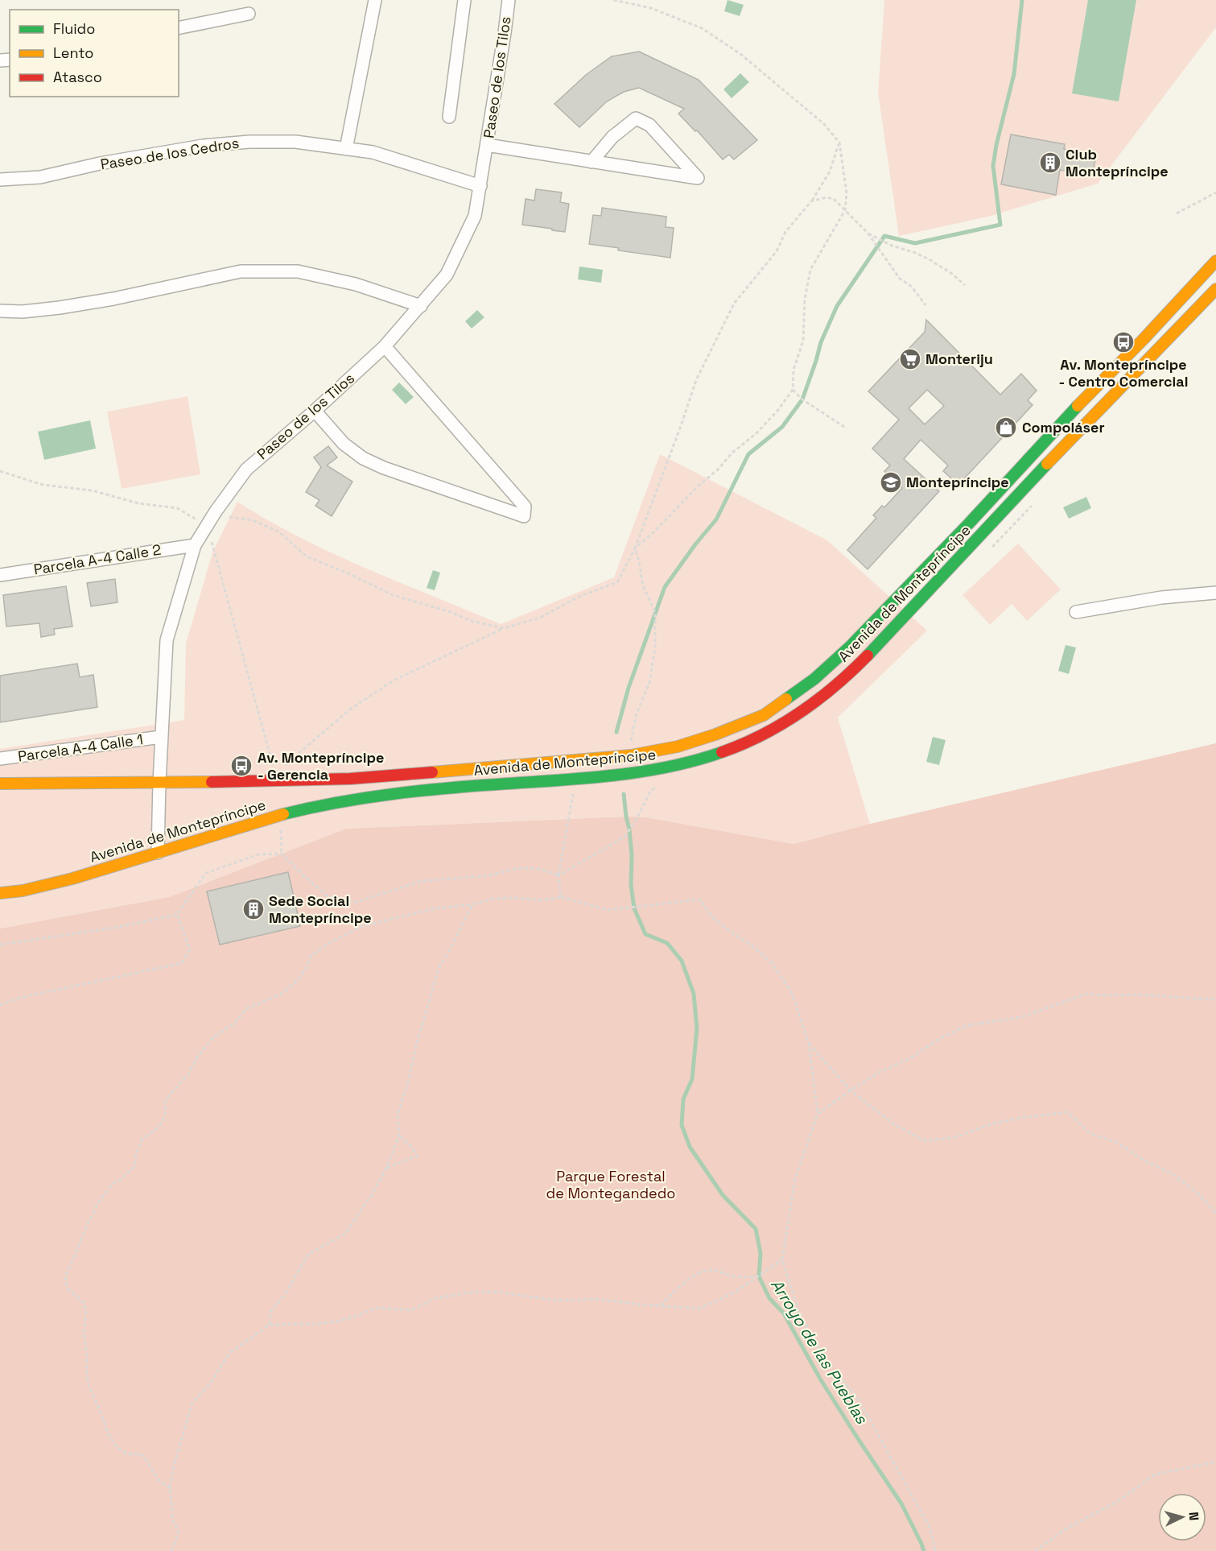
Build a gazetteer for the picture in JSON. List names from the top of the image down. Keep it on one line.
{"streets":{"street":["Paseo de los Tilos","Paseo de los Cedros","Parcela A-4 Calle 2","Avenida de Montepríncipe","Parcela A-4 Calle 1"]},"crossings":[["Paseo de los Tilos","Paseo de los Cedros"],["Paseo de los Tilos","Parcela A-4 Calle 2"],["Paseo de los Tilos","Avenida de Montepríncipe"],["Paseo de los Tilos","Parcela A-4 Calle 1"]],"water":["Arroyo de las Pueblas"],"parks":["Parque Forestal de Montegandedo"],"places":{"building":["Club Montepríncipe","Sede Social Montepríncipe"],"bus stop":["Av. Montepríncipe - Centro Comercial","Av. Montepríncipe - Gerencia"],"supermarket":["Monteriju"],"shop":["Compoláser"],"school or university":["Montepríncipe"]},"legend":["Fluido","Lento","Atasco"],"north":"right"}
